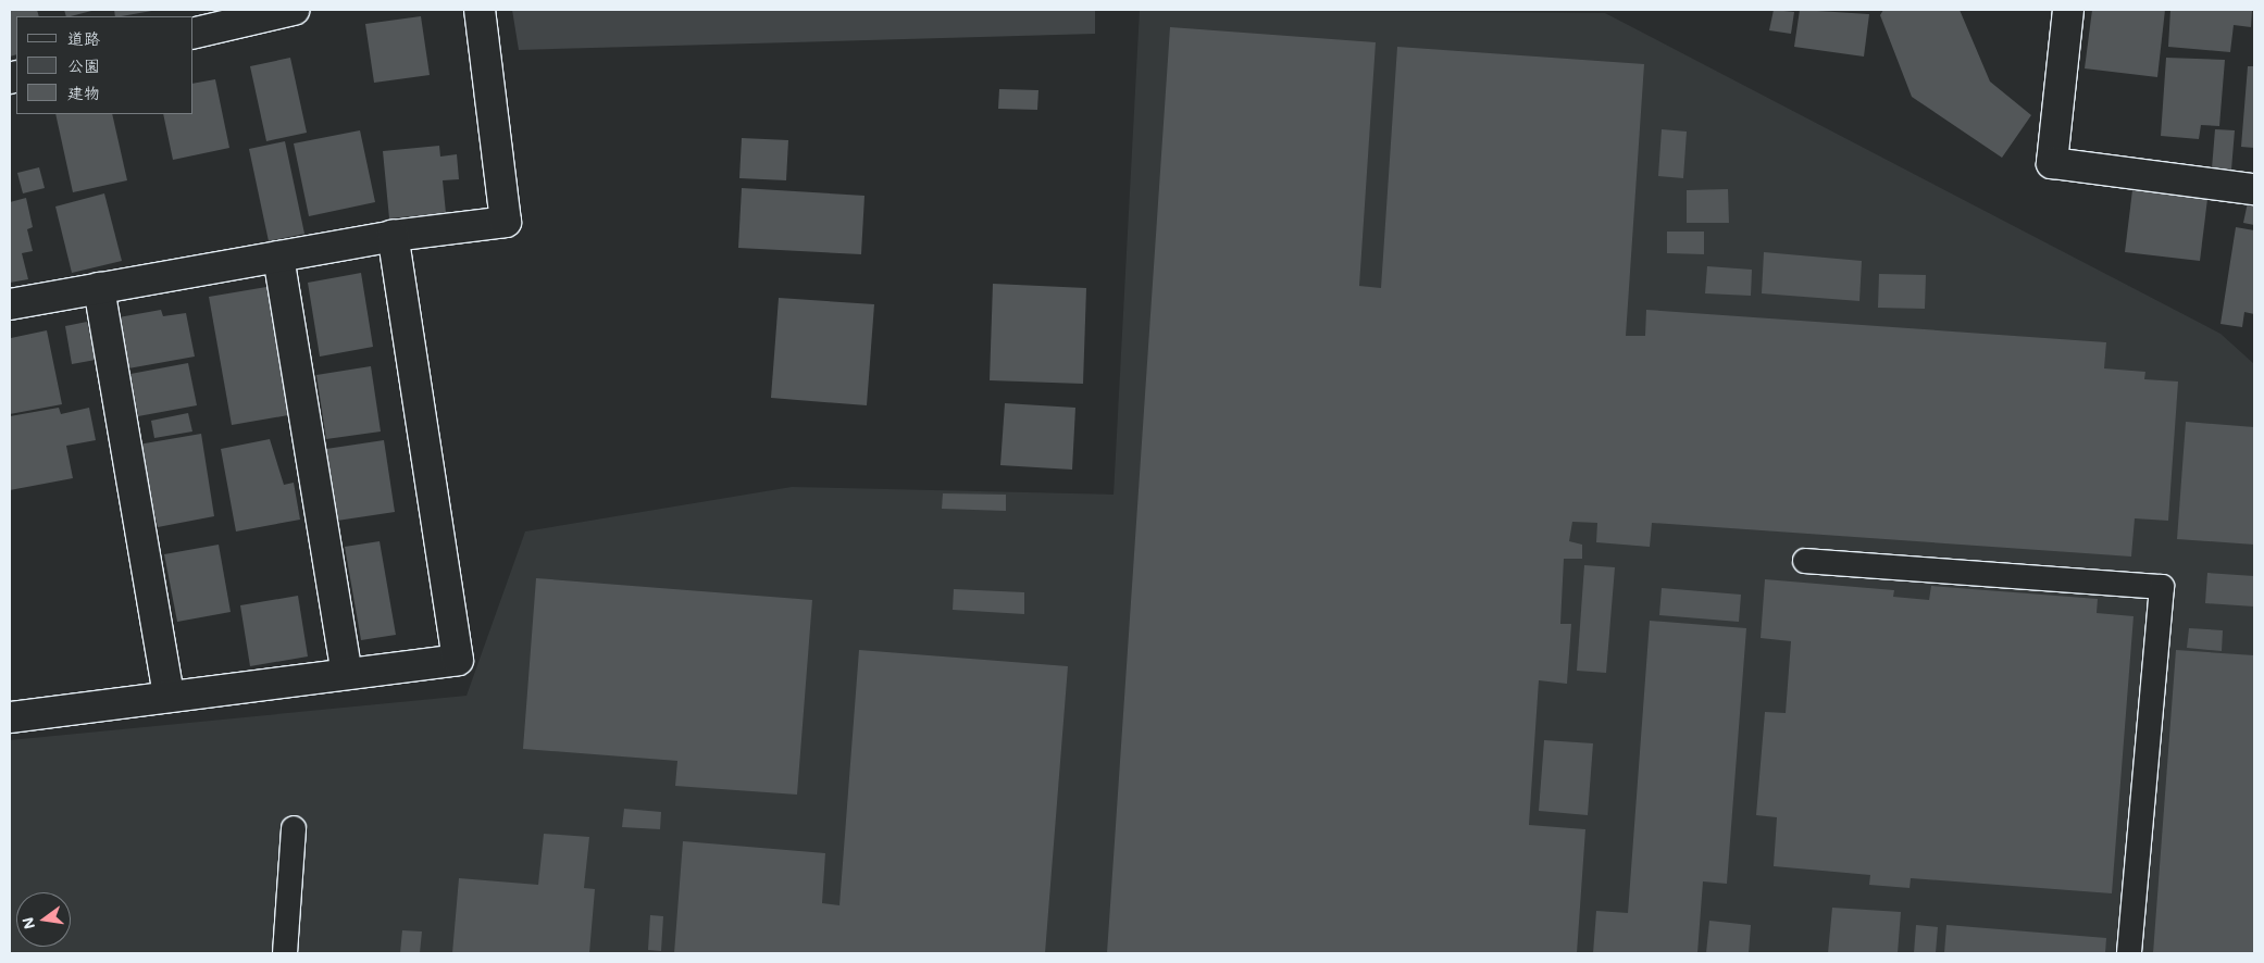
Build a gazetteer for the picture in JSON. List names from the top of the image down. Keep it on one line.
{"legend":["道路","公園","建物"],"north":"left"}
